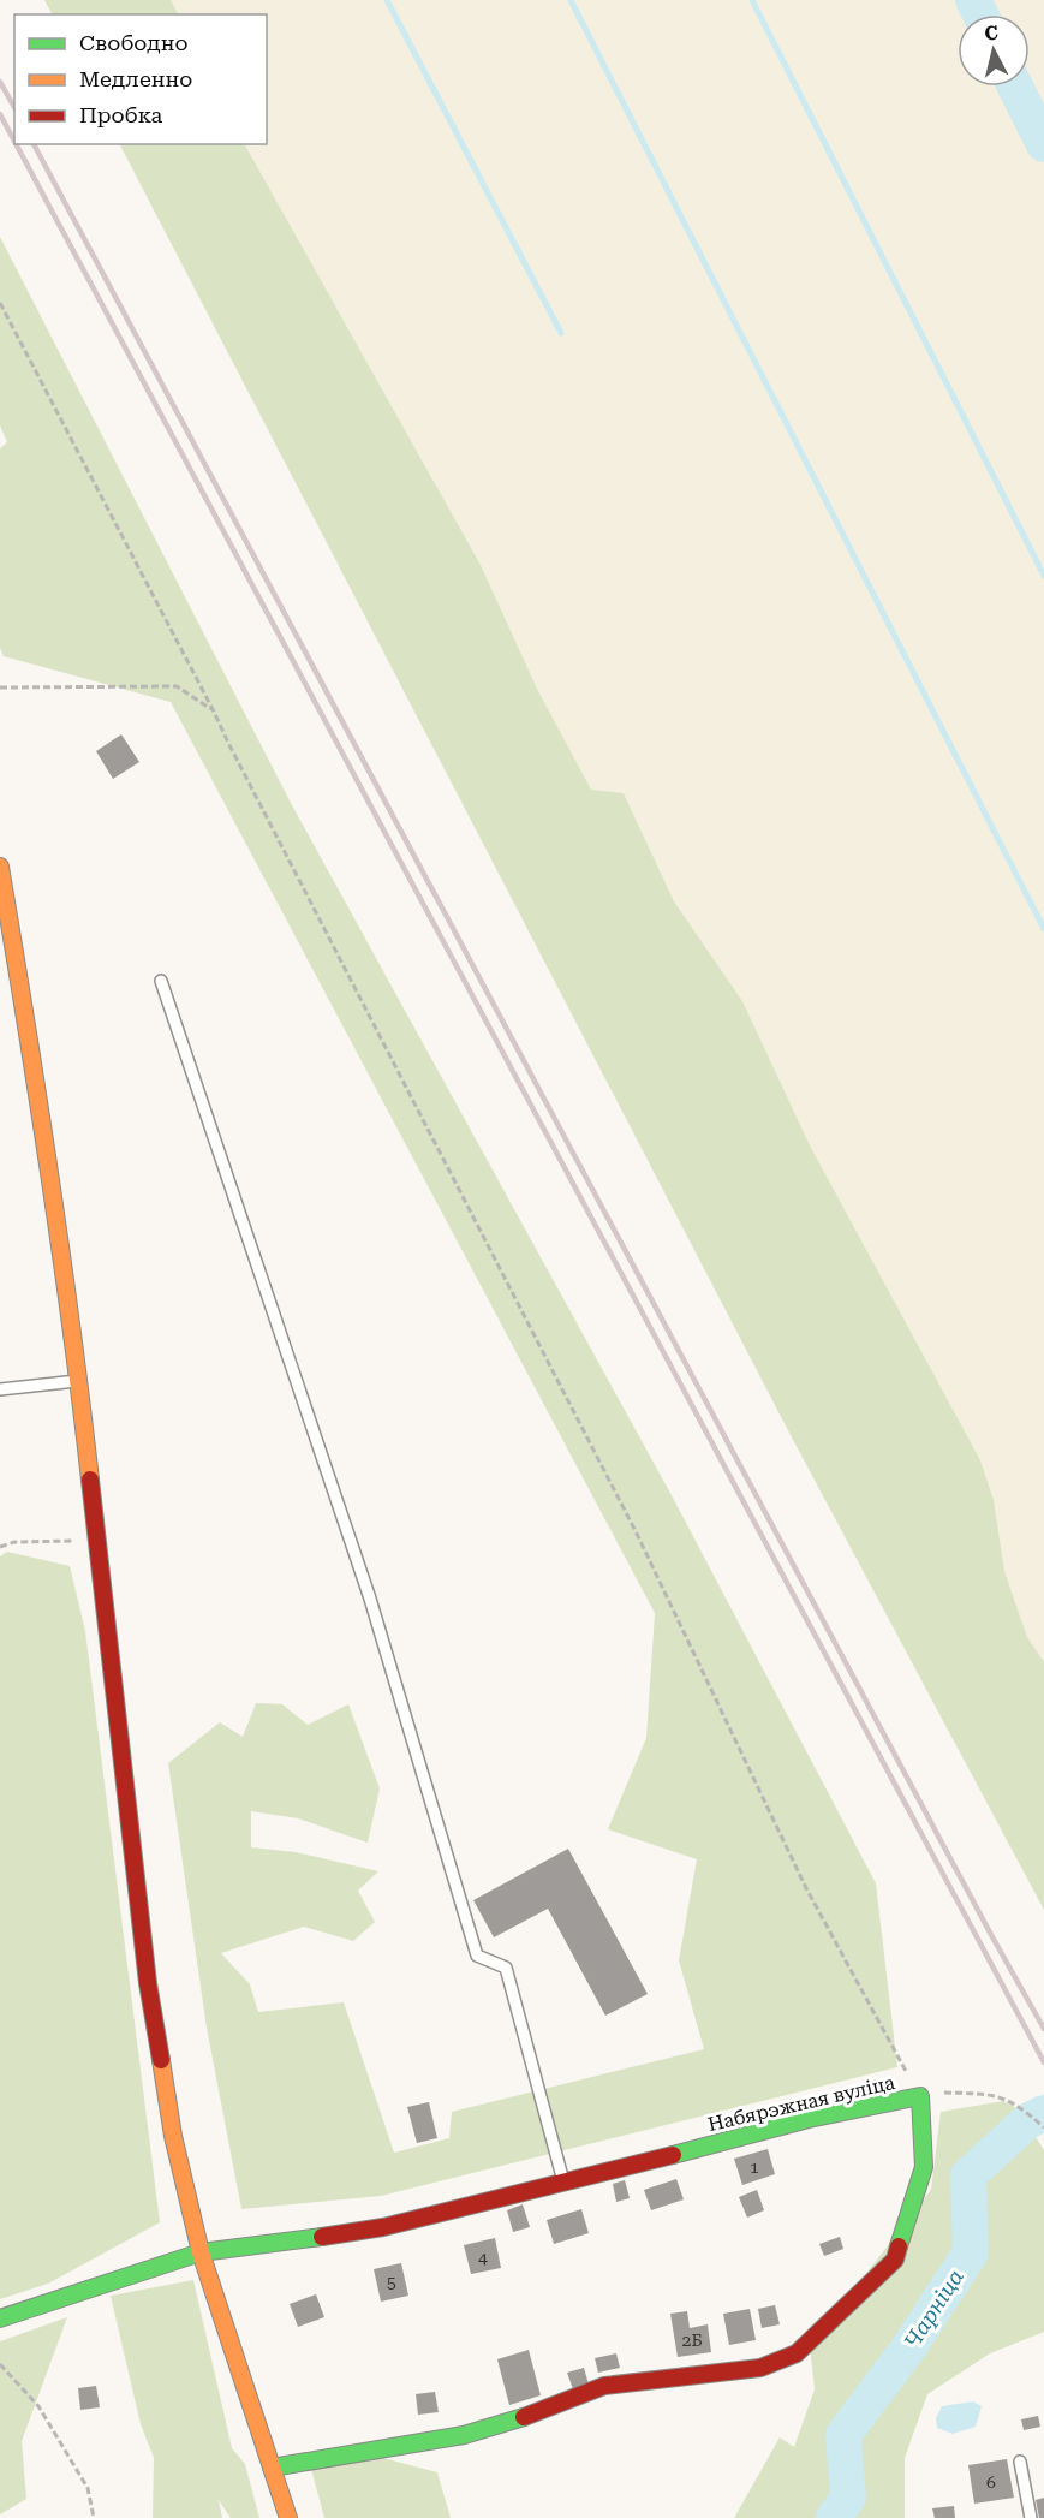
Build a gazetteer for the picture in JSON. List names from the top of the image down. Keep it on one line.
{"streets":{"street":["Набярэжная вуліца"]},"water":["Чарніца"],"house_numbers":["1","4","5","2Б","6"],"legend":["Свободно","Медленно","Пробка"],"north":"top"}
